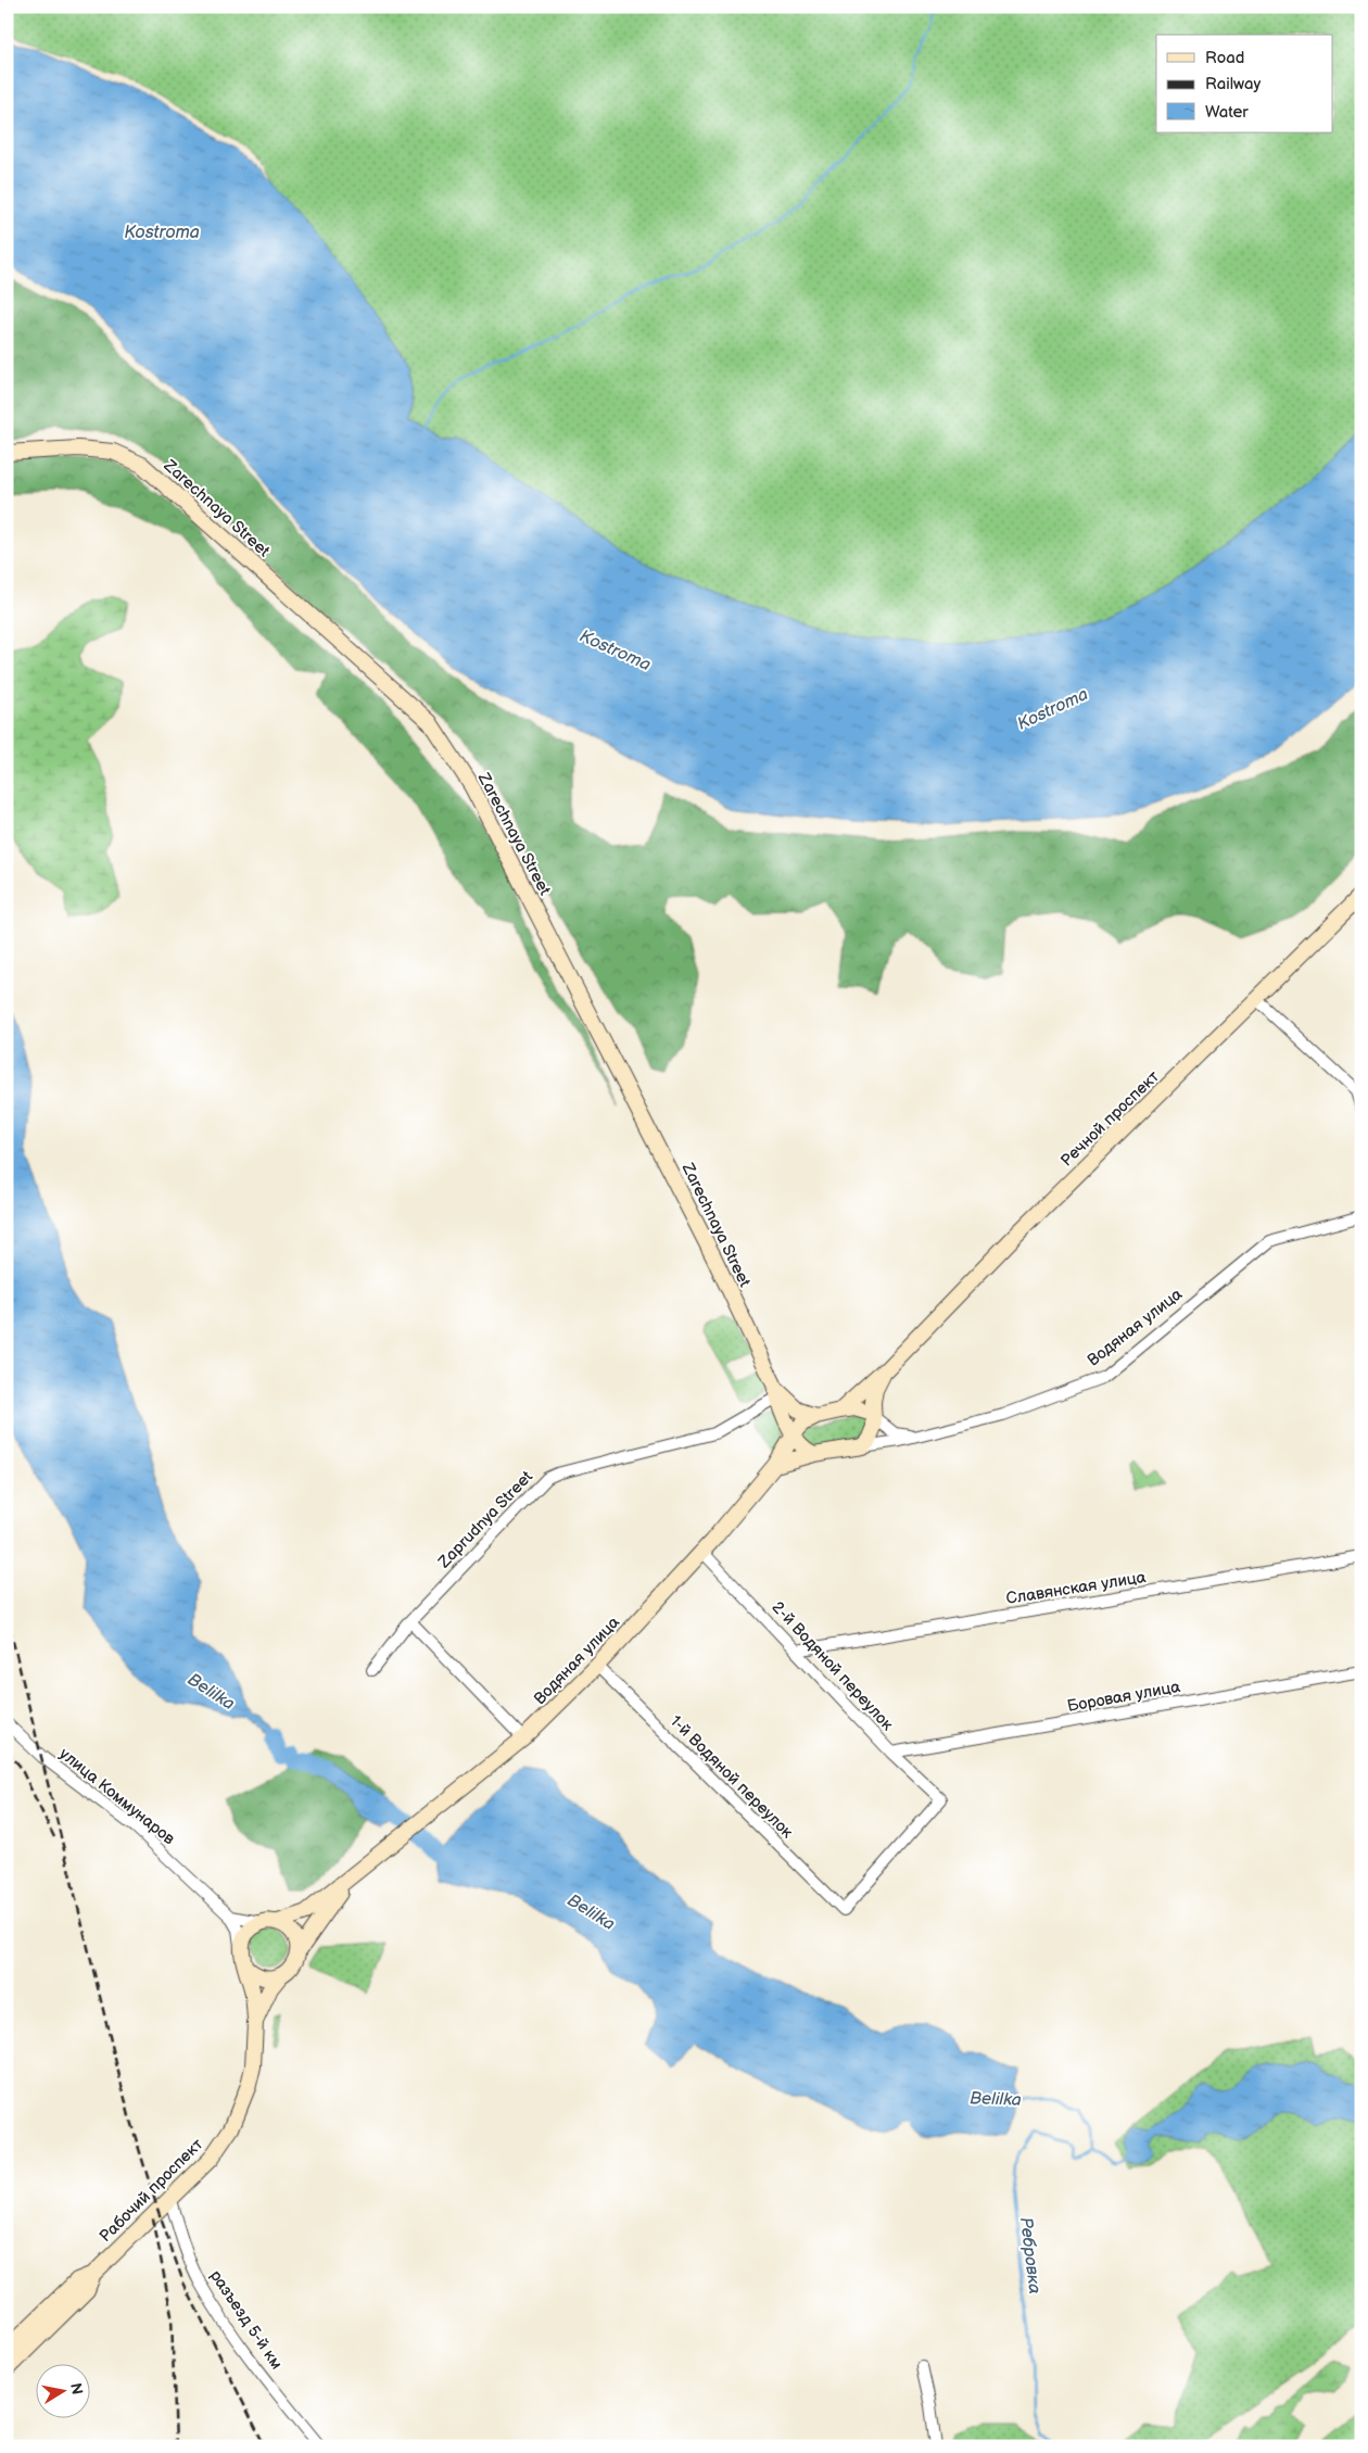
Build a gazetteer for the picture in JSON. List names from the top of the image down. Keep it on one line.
{"streets":{"street":["Zarechnaya Street","Речной проспект","Водяная улица","Zaprudnya Street","Славянская улица","2-й Водяной переулок","Боровая улица","1-й Водяной переулок","улица Коммунаров","Рабочий проспект","разъезд 5-й км"]},"crossings":[["Zarechnaya Street","Водяная улица"],["Zarechnaya Street","Zaprudnya Street"],["Водяная улица","2-й Водяной переулок"],["Водяная улица","1-й Водяной переулок"],["Славянская улица","2-й Водяной переулок"],["2-й Водяной переулок","Боровая улица"],["2-й Водяной переулок","1-й Водяной переулок"],["Рабочий проспект","разъезд 5-й км"]],"water":["Kostroma","Belilka","Ребровка"],"legend":["Road","Railway","Water"],"north":"right"}
